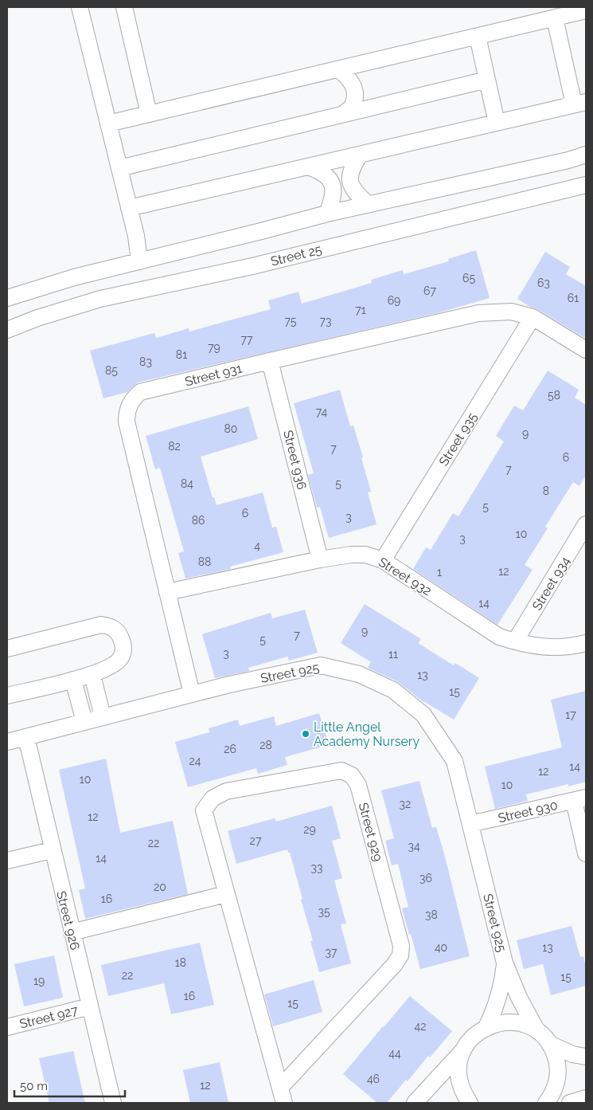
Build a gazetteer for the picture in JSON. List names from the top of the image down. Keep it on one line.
{"streets":{"street":["Street 25","Street 931","Street 935","Street 936","Street 932","Street 934","Street 925","Street 930","Street 929","Street 926","Street 927"]},"crossings":[["Street 931","Street 935"],["Street 931","Street 936"],["Street 931","Street 932"],["Street 931","Street 925"],["Street 935","Street 932"],["Street 936","Street 932"],["Street 932","Street 934"],["Street 925","Street 930"],["Street 925","Street 926"],["Street 926","Street 927"]],"places":["Little Angel Academy Nursery"],"house_numbers":["65","63","67","61","69","71","75","73","77","79","81","83","85","58","74","80","9","82","7","6","7","84","5","8","5","6","3","86","10","3","4","88","12","1","14","9","7","5","3","11","13","15","17","28","26","24","14","12","10","10","32","12","29","27","22","34","14","33","36","20","16","35","38","40","13","37","18","22","15","19","16","15","42","44","46","12"],"scale_bar":"50 m"}
